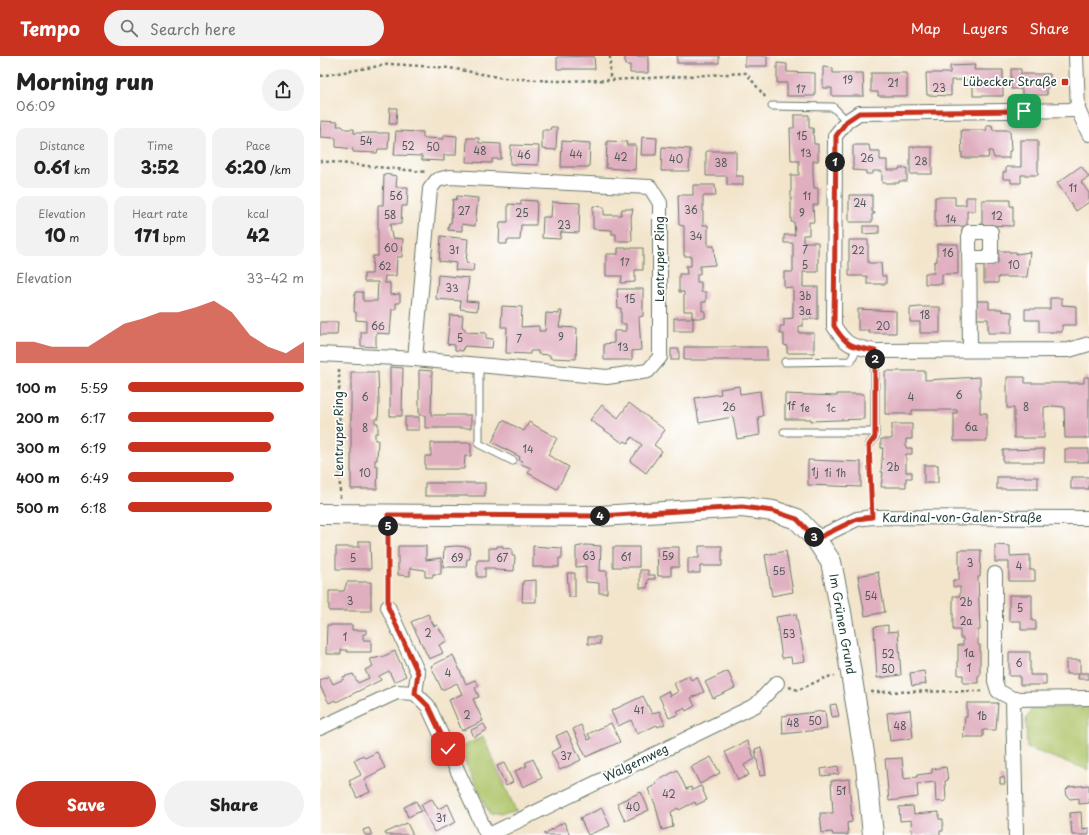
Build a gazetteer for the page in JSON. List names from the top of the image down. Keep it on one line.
{"streets":{"street":["Lentruper Ring","Kardinal-von-Galen-Straße","Im Grünen Grund","Walgernweg"]},"crossings":[["Lentruper Ring","Im Grünen Grund"],["Kardinal-von-Galen-Straße","Im Grünen Grund"]],"places":{"transit":["Lübecker Straße"]},"house_numbers":["19","21","23","17","15","54","52","50","48","13","44","46","42","26","40","28","38","11","56","11","24","36","27","25","9","58","12","14","23","34","60","31","7","22","16","17","5","10","62","33","3b","15","3a","18","66","20","9","5","7","13","6","6","4","1f","26","8","1e","1c","6a","8","14","2b","1j","10","1i","1h","63","59","61","5","69","67","3","4","55","54","3","2b","5","2a","2","53","1","1a","52","6","1","50","4","41","2","1b","50","48","48","37","51","42","40","31"],"page":{"header":"Tempo","search":"Search here","nav":["Map","Layers","Share"],"heading":["Morning run","06:09"],"stats":[["Distance","0.61 km"],["Time","3:52"],["Pace","6:20 /km"],["Elevation","10 m"],["Heart rate","171 bpm"],["kcal","42"]],"pins":["1","2","4","5","3"],"chart":["Elevation","33–42 m"],"list":[{"name":"100 m","note":"5:59"},{"name":"200 m","note":"6:17"},{"name":"300 m","note":"6:19"},{"name":"400 m","note":"6:49"},{"name":"500 m","note":"6:18"}],"buttons":["Save","Share"]}}
